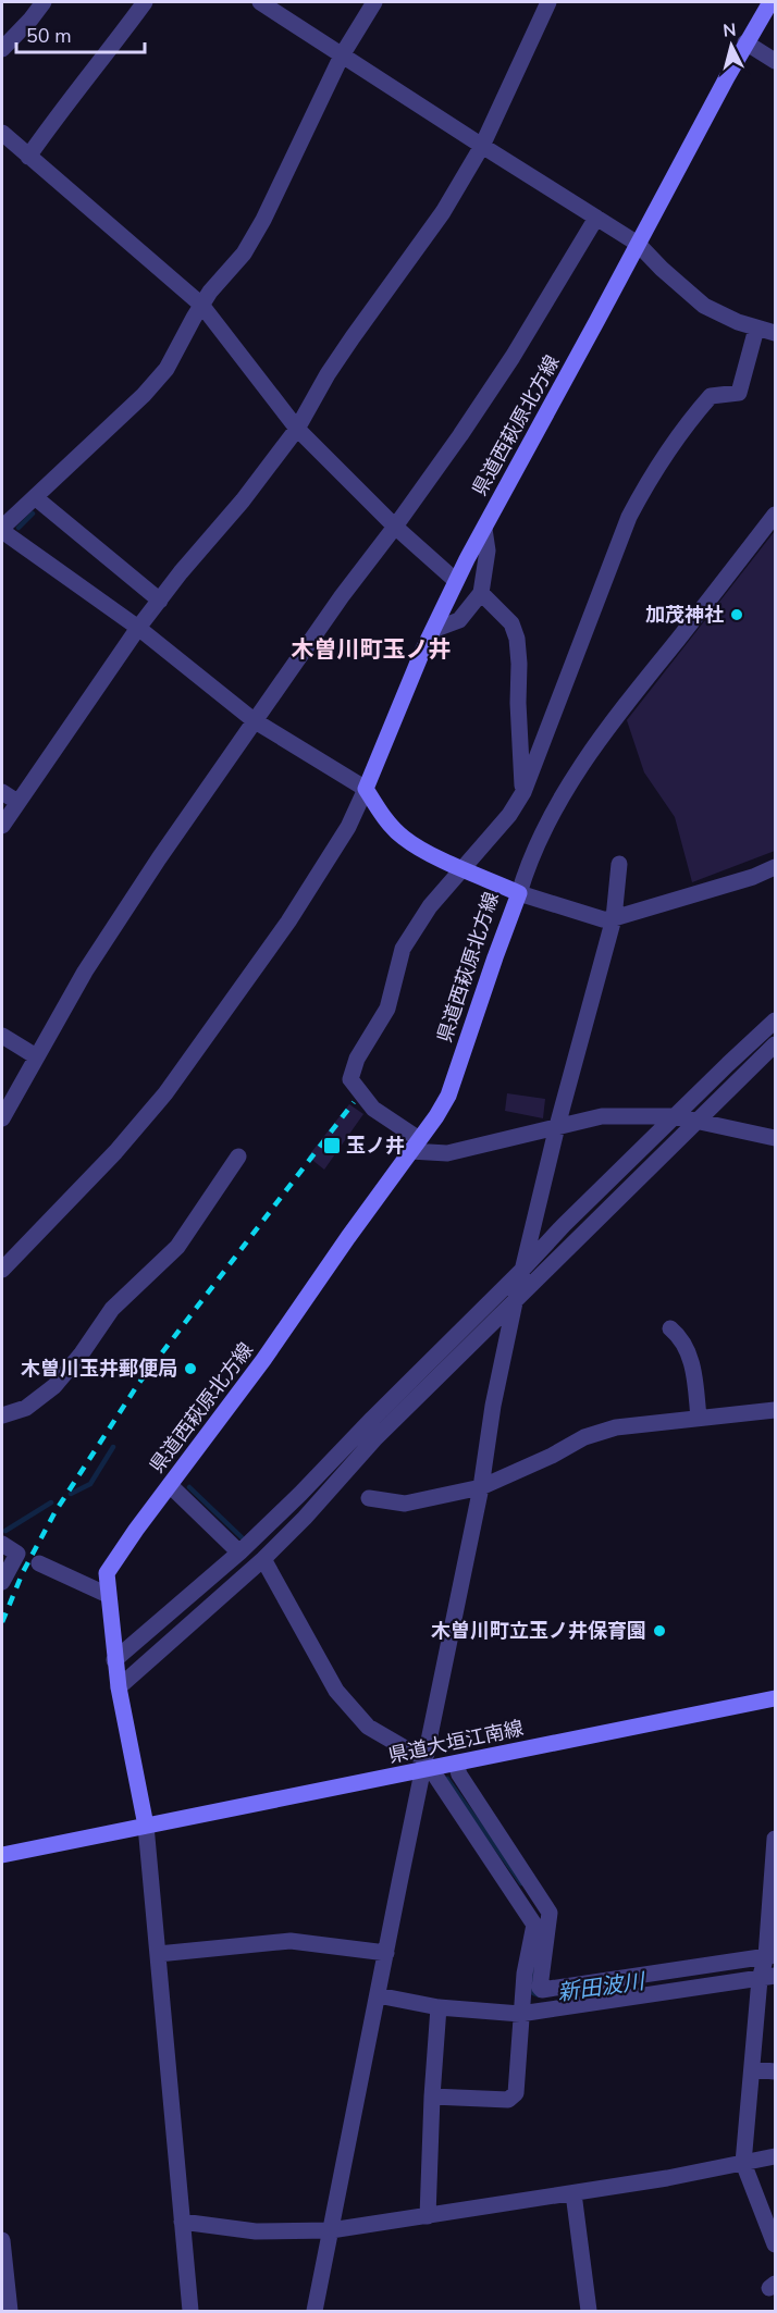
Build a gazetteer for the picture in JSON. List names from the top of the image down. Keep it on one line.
{"streets":{"main road":["県道西萩原北方線","県道大垣江南線"]},"crossings":[["県道西萩原北方線","県道大垣江南線"]],"districts":["木曽川町玉ノ井"],"water":["新田波川"],"places":{"other":["加茂神社","木曽川玉井郵便局","木曽川町立玉ノ井保育園"],"transit":["玉ノ井"]},"scale_bar":"50 m","north":"top"}
